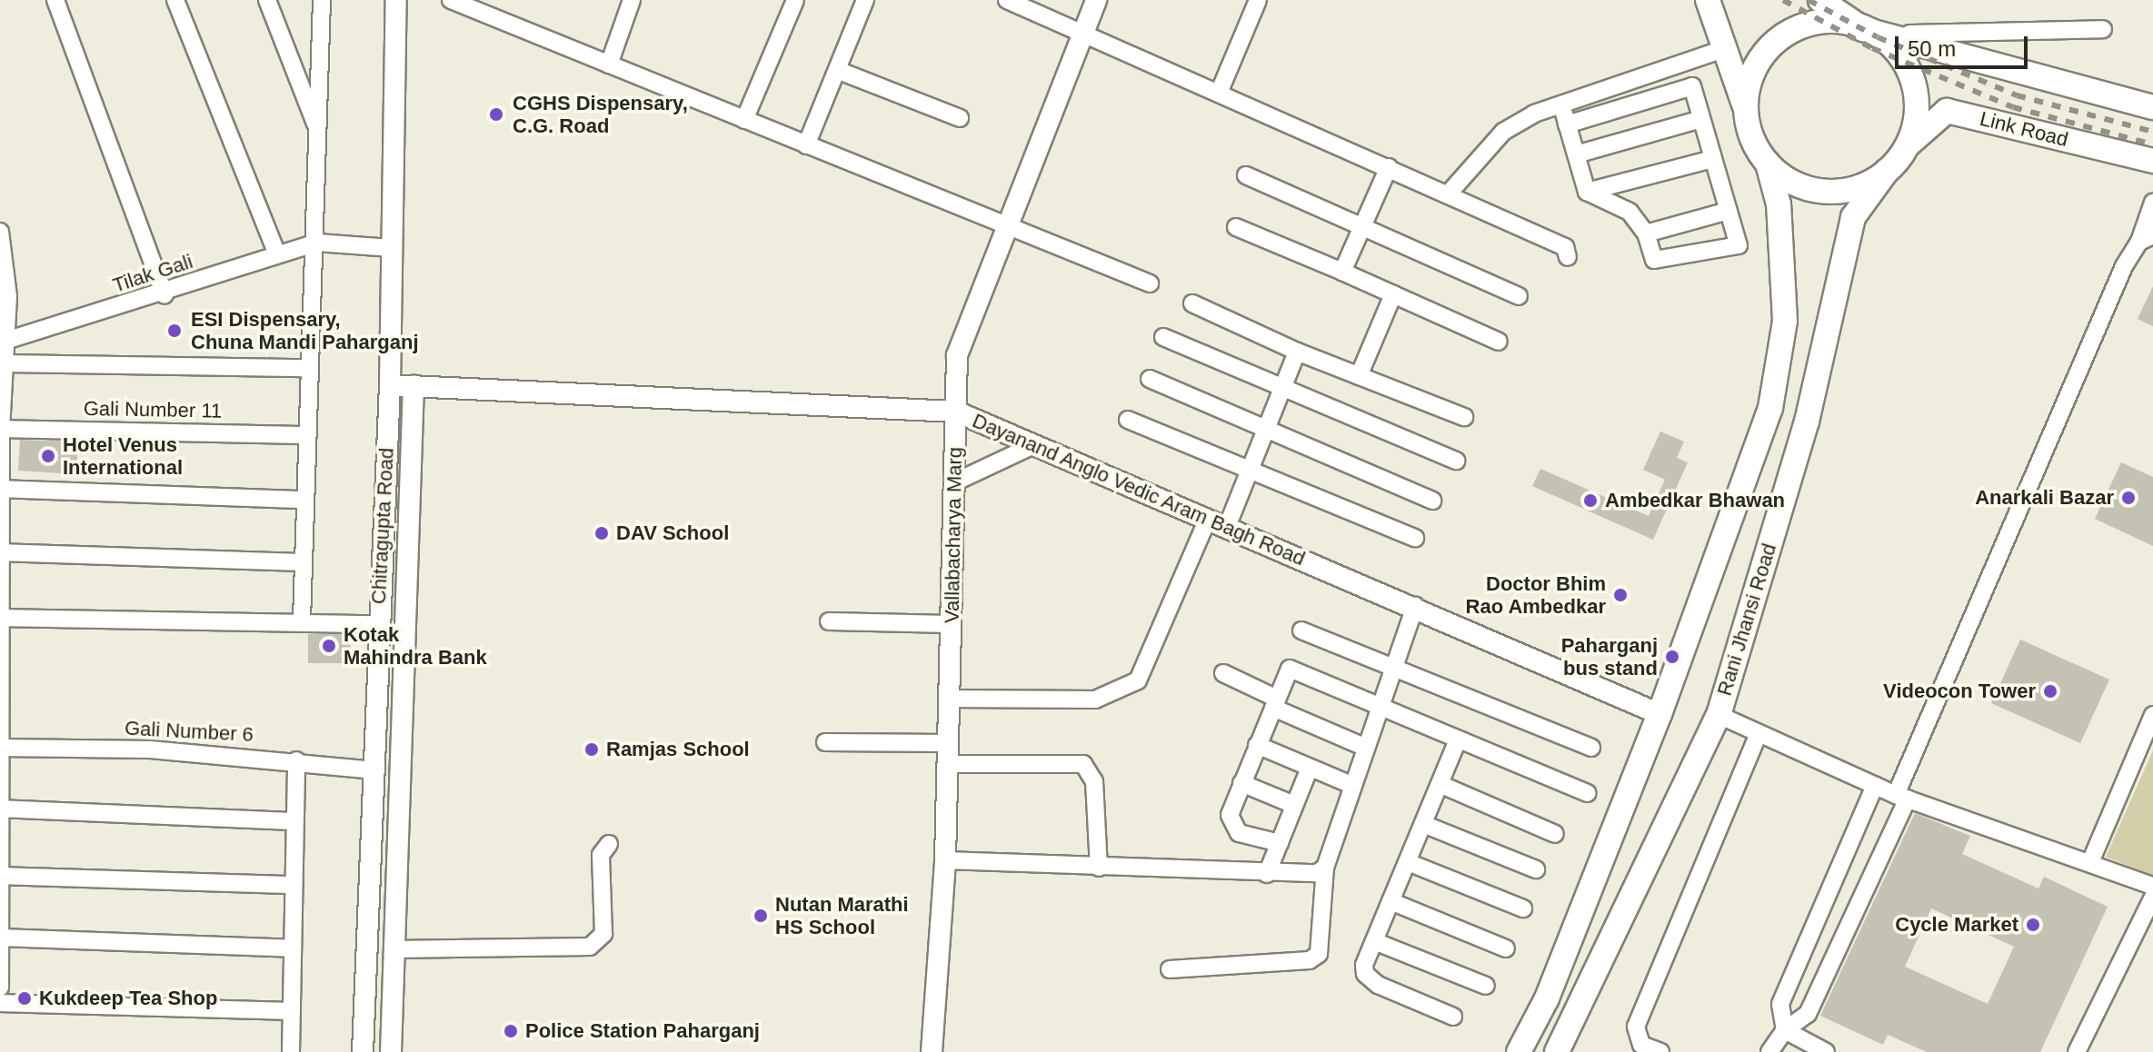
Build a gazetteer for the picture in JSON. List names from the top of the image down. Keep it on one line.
{"streets":{"main road":["Link Road","Rani Jhansi Road"],"street":["Tilak Gali","Gali Number 11","Dayanand Anglo Vedic Aram Bagh Road","Chitragupta Road","Vallabacharya Marg","Gali Number 6"]},"crossings":[["Link Road","Rani Jhansi Road"],["Dayanand Anglo Vedic Aram Bagh Road","Chitragupta Road"],["Dayanand Anglo Vedic Aram Bagh Road","Vallabacharya Marg"],["Chitragupta Road","Gali Number 6"]],"places":["CGHS Dispensary, C.G. Road","ESI Dispensary, Chuna Mandi Paharganj","Hotel Venus International","Anarkali Bazar","Ambedkar Bhawan","DAV School","Doctor Bhim Rao Ambedkar","Kotak Mahindra Bank","Paharganj bus stand","Videocon Tower","Ramjas School","Nutan Marathi HS School","Cycle Market","Kukdeep Tea Shop","Police Station Paharganj"],"scale_bar":"50 m"}
